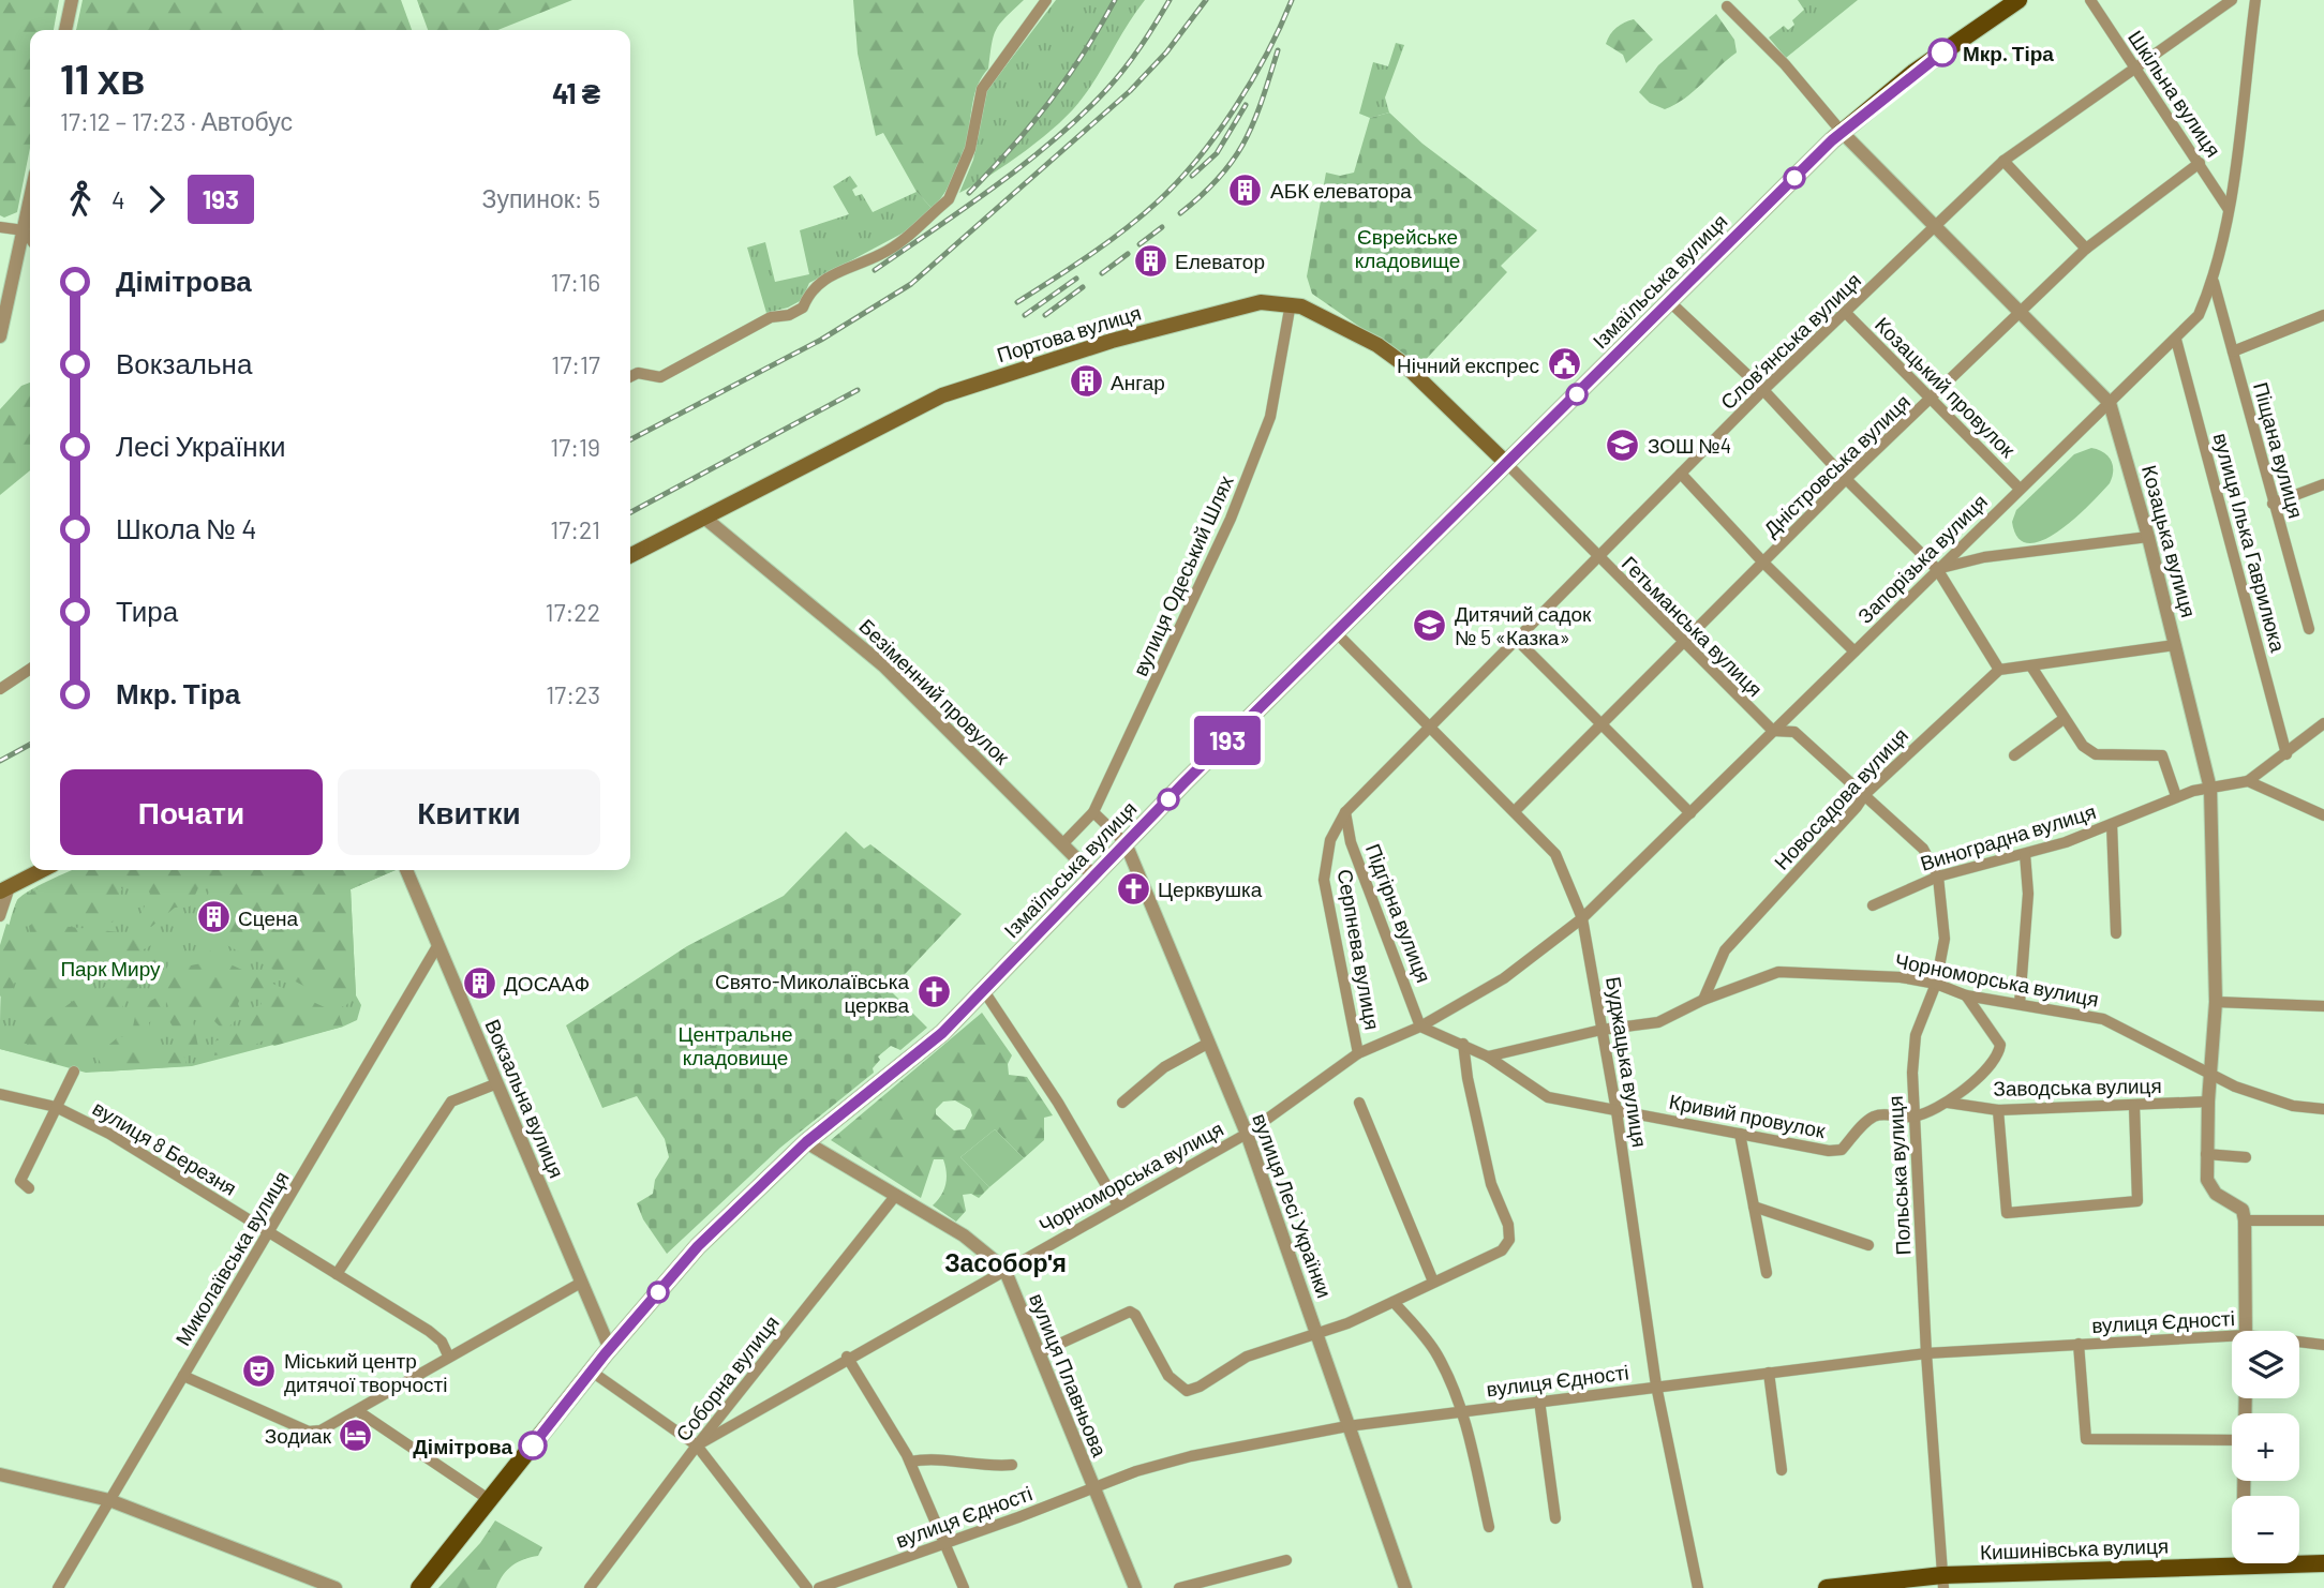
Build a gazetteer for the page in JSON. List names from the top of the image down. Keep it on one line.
{"streets":{"main road":["Ізмаїльська вулиця","Портова вулиця","Кишинівська вулиця"],"street":["Шкільна вулиця","Словʼянська вулиця","Козацький провулок","Піщана вулиця","Дністровська вулиця","Козацька вулиця","вулиця Ілька Гаврилюка","Запорізька вулиця","вулиця Одеський Шлях","Гетьманська вулиця","Безіменний провулок","Новосадова вулиця","Виноградна вулиця","Підгірна вулиця","Серпнева вулиця","Чорноморська вулиця","Буджацька вулиця","Заводська вулиця","Вокзальна вулиця","Кривий провулок","вулиця 8 Березня","Польська вулиця","вулиця Лесі Українки","Миколаївська вулиця","вулиця Єдності","вулиця Плавньова","Соборна вулиця"]},"crossings":[["Шкільна вулиця","Словʼянська вулиця"],["Шкільна вулиця","Дністровська вулиця"],["Шкільна вулиця","Запорізька вулиця"],["Ізмаїльська вулиця","Портова вулиця"],["Ізмаїльська вулиця","Козацька вулиця"],["Ізмаїльська вулиця","Гетьманська вулиця"],["Ізмаїльська вулиця","Безіменний провулок"],["Ізмаїльська вулиця","Буджацька вулиця"],["Ізмаїльська вулиця","Вокзальна вулиця"],["Ізмаїльська вулиця","вулиця Лесі Українки"],["Ізмаїльська вулиця","вулиця Плавньова"],["Портова вулиця","вулиця Одеський Шлях"],["Портова вулиця","Гетьманська вулиця"],["Портова вулиця","Безіменний провулок"],["Словʼянська вулиця","Козацький провулок"],["Словʼянська вулиця","Козацька вулиця"],["Словʼянська вулиця","Гетьманська вулиця"],["Словʼянська вулиця","Підгірна вулиця"],["Словʼянська вулиця","Серпнева вулиця"],["Словʼянська вулиця","Буджацька вулиця"],["Козацький провулок","Дністровська вулиця"],["Козацький провулок","Запорізька вулиця"],["Піщана вулиця","Запорізька вулиця"],["Дністровська вулиця","Козацька вулиця"],["Дністровська вулиця","Гетьманська вулиця"],["Дністровська вулиця","Буджацька вулиця"],["Козацька вулиця","Запорізька вулиця"],["Козацька вулиця","Виноградна вулиця"],["Козацька вулиця","Чорноморська вулиця"],["Козацька вулиця","Заводська вулиця"],["вулиця Ілька Гаврилюка","Запорізька вулиця"],["Запорізька вулиця","Гетьманська вулиця"],["Запорізька вулиця","Підгірна вулиця"],["Запорізька вулиця","Чорноморська вулиця"],["Запорізька вулиця","Буджацька вулиця"],["вулиця Одеський Шлях","Безіменний провулок"],["Гетьманська вулиця","Новосадова вулиця"],["Гетьманська вулиця","Польська вулиця"],["Новосадова вулиця","Чорноморська вулиця"],["Новосадова вулиця","Польська вулиця"],["Виноградна вулиця","Польська вулиця"],["Підгірна вулиця","Серпнева вулиця"],["Підгірна вулиця","Чорноморська вулиця"],["Серпнева вулиця","Чорноморська вулиця"],["Чорноморська вулиця","Буджацька вулиця"],["Чорноморська вулиця","Кривий провулок"],["Чорноморська вулиця","Польська вулиця"],["Чорноморська вулиця","вулиця Лесі Українки"],["Чорноморська вулиця","вулиця Плавньова"],["Чорноморська вулиця","Соборна вулиця"],["Буджацька вулиця","Кривий провулок"],["Буджацька вулиця","вулиця Єдності"],["Заводська вулиця","Кривий провулок"],["Вокзальна вулиця","Миколаївська вулиця"],["Кривий провулок","Польська вулиця"],["вулиця 8 Березня","Миколаївська вулиця"],["Польська вулиця","вулиця Єдності"],["Польська вулиця","Кишинівська вулиця"],["вулиця Лесі Українки","вулиця Єдності"],["вулиця Єдності","вулиця Плавньова"],["вулиця Плавньова","Соборна вулиця"]],"districts":["Засобор'я"],"parks":["Єврейське кладовище","Парк Миру","Центральне кладовище"],"places":{"other":["Мкр. Тіра","Дімітрова"],"building":["АБК елеватора","Елеватор","Ангар","Сцена","ДОСААФ"],"public building":["Нічний експрес"],"school or university":["ЗОШ №4","Дитячий садок № 5 «Казка»"],"church":["Церквушка","Свято-Миколаївська церква"],"theatre":["Міський центр дитячої творчості"],"hotel":["Зодиак"]},"lines":["bus line 193"],"page":{"on_map":"193","heading":["11 хв","17:12 – 17:23 · Автобус","41 ₴"],"legs":["4","193","Зупинок: 5"],"list":[{"name":"Дімітрова","value":"17:16"},{"name":"Вокзальна","value":"17:17"},{"name":"Лесі Українки","value":"17:19"},{"name":"Школа № 4","value":"17:21"},{"name":"Тира","value":"17:22"},{"name":"Мкр. Тіра","value":"17:23"}],"buttons":["Почати","Квитки"],"map_buttons":["+","−"]}}
